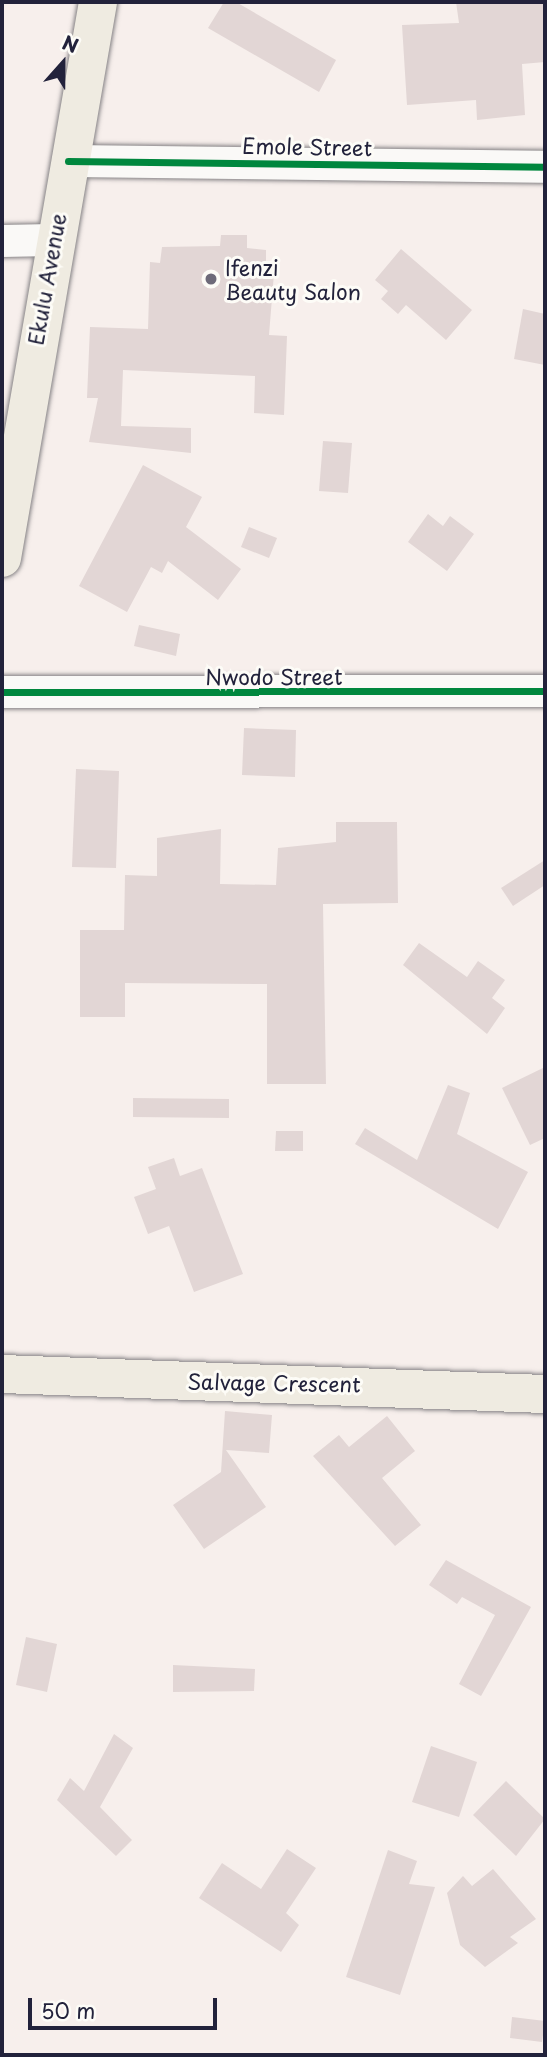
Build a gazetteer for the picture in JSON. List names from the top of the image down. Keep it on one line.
{"streets":{"main road":["Ekulu Avenue","Salvage Crescent"],"street":["Emole Street","Nwodo Street"]},"crossings":[["Emole Street","Ekulu Avenue"]],"places":["Ifenzi Beauty Salon"],"scale_bar":"50 m","north":"top"}
